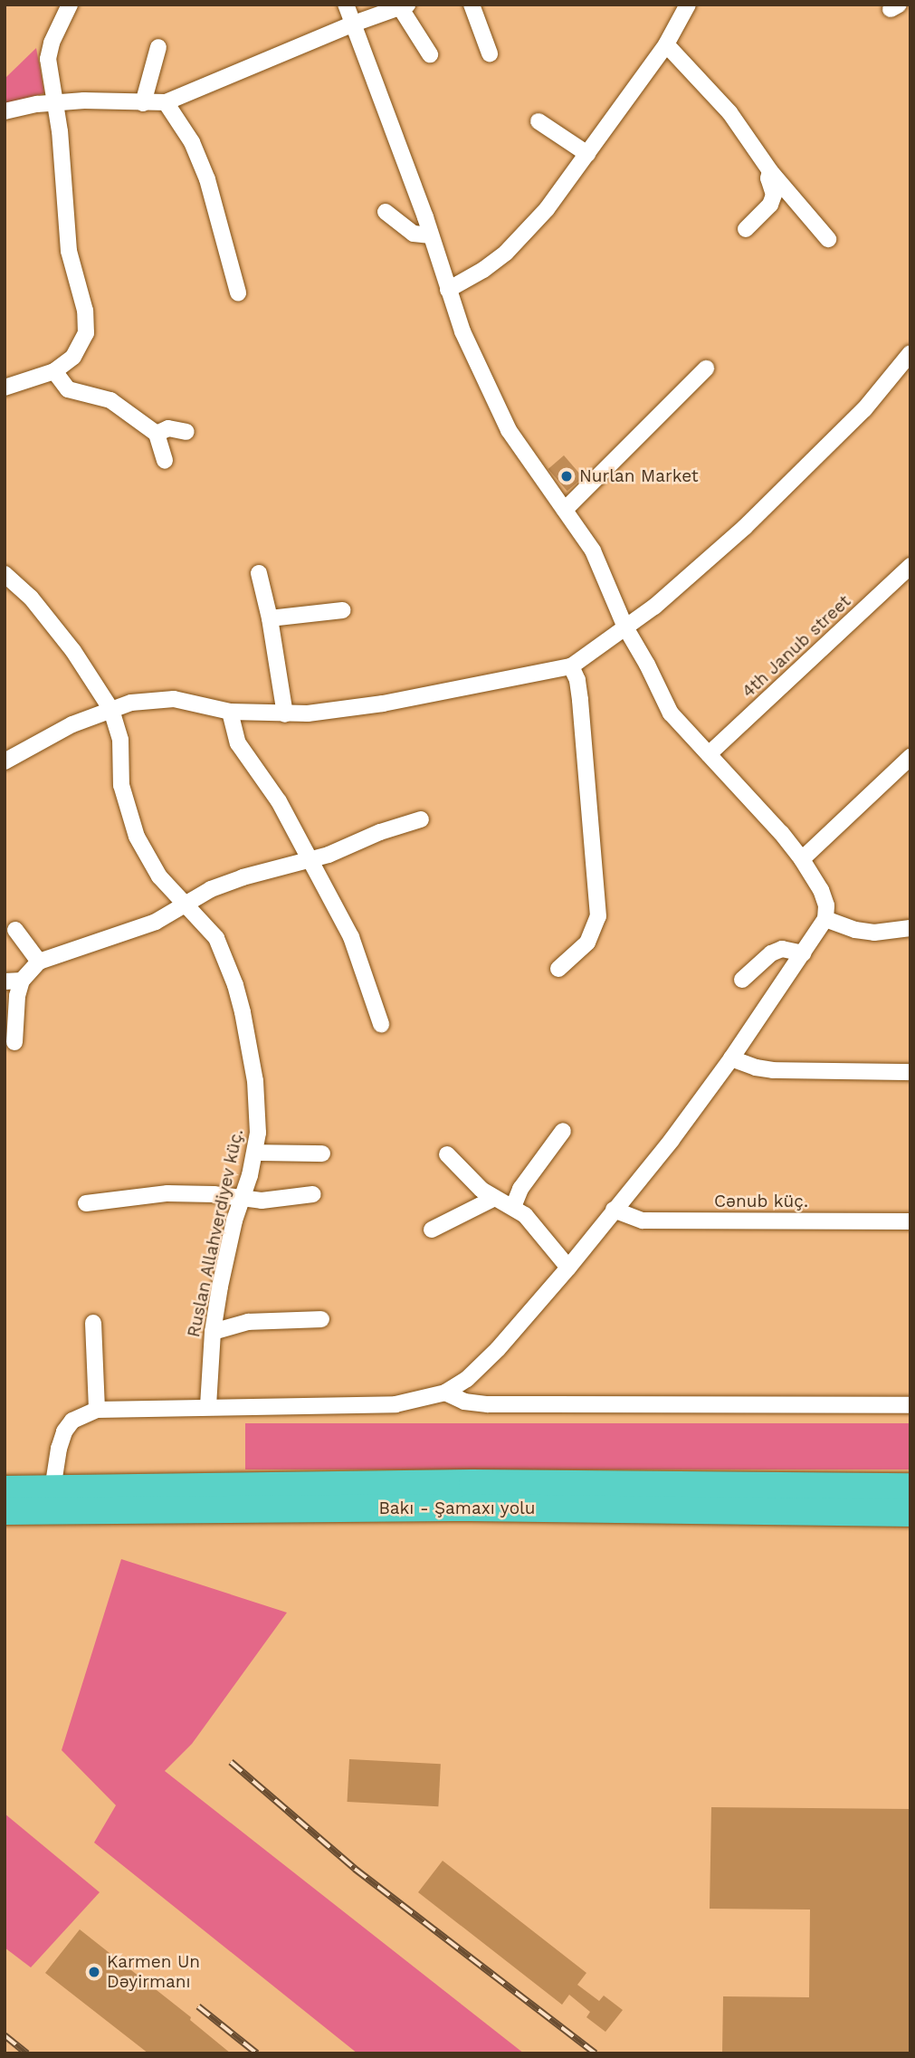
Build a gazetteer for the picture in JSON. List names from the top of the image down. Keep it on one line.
{"streets":{"highway":["Bakı - Şamaxı yolu"],"street":["4th Janub street","Cənub küç.","Ruslan Allahverdiyev küç."]},"places":["Nurlan Market","Karmen Un Dəyirmanı"]}
